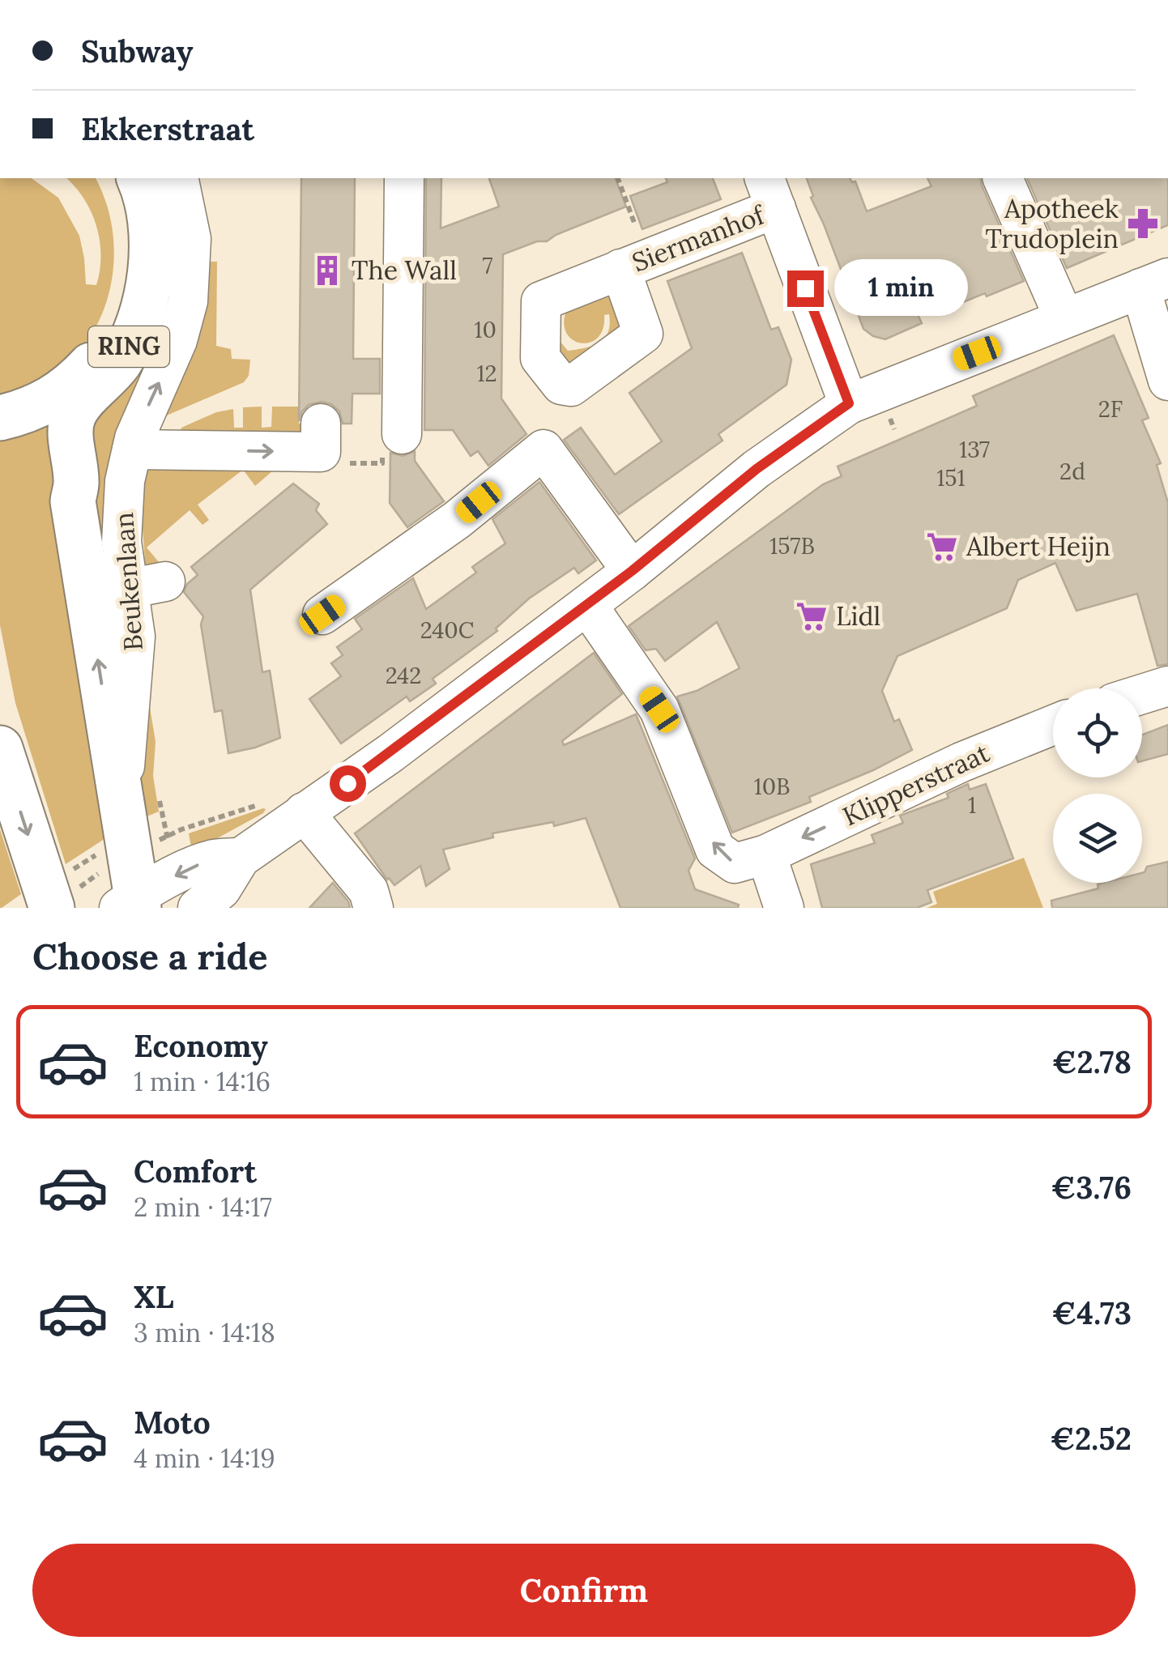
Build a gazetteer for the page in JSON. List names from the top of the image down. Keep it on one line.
{"streets":{"main road":["RING","Beukenlaan"],"street":["Siermanhof","Klipperstraat"]},"crossings":[["RING","Beukenlaan"]],"places":{"pharmacy":["Apotheek Trudoplein"],"building":["The Wall"],"supermarket":["Albert Heijn","Lidl"]},"house_numbers":["7","10","12","2F","137","2d","151","157B","240C","242","10B","1"],"page":{"banner":["Subway","Ekkerstraat"],"bubble":"1 min","heading":"Choose a ride","list":[{"name":"Economy","note":"1 min · 14:16","value":"€2.78"},{"name":"Comfort","note":"2 min · 14:17","value":"€3.76"},{"name":"XL","note":"3 min · 14:18","value":"€4.73"},{"name":"Moto","note":"4 min · 14:19","value":"€2.52"}],"buttons":"Confirm"}}
